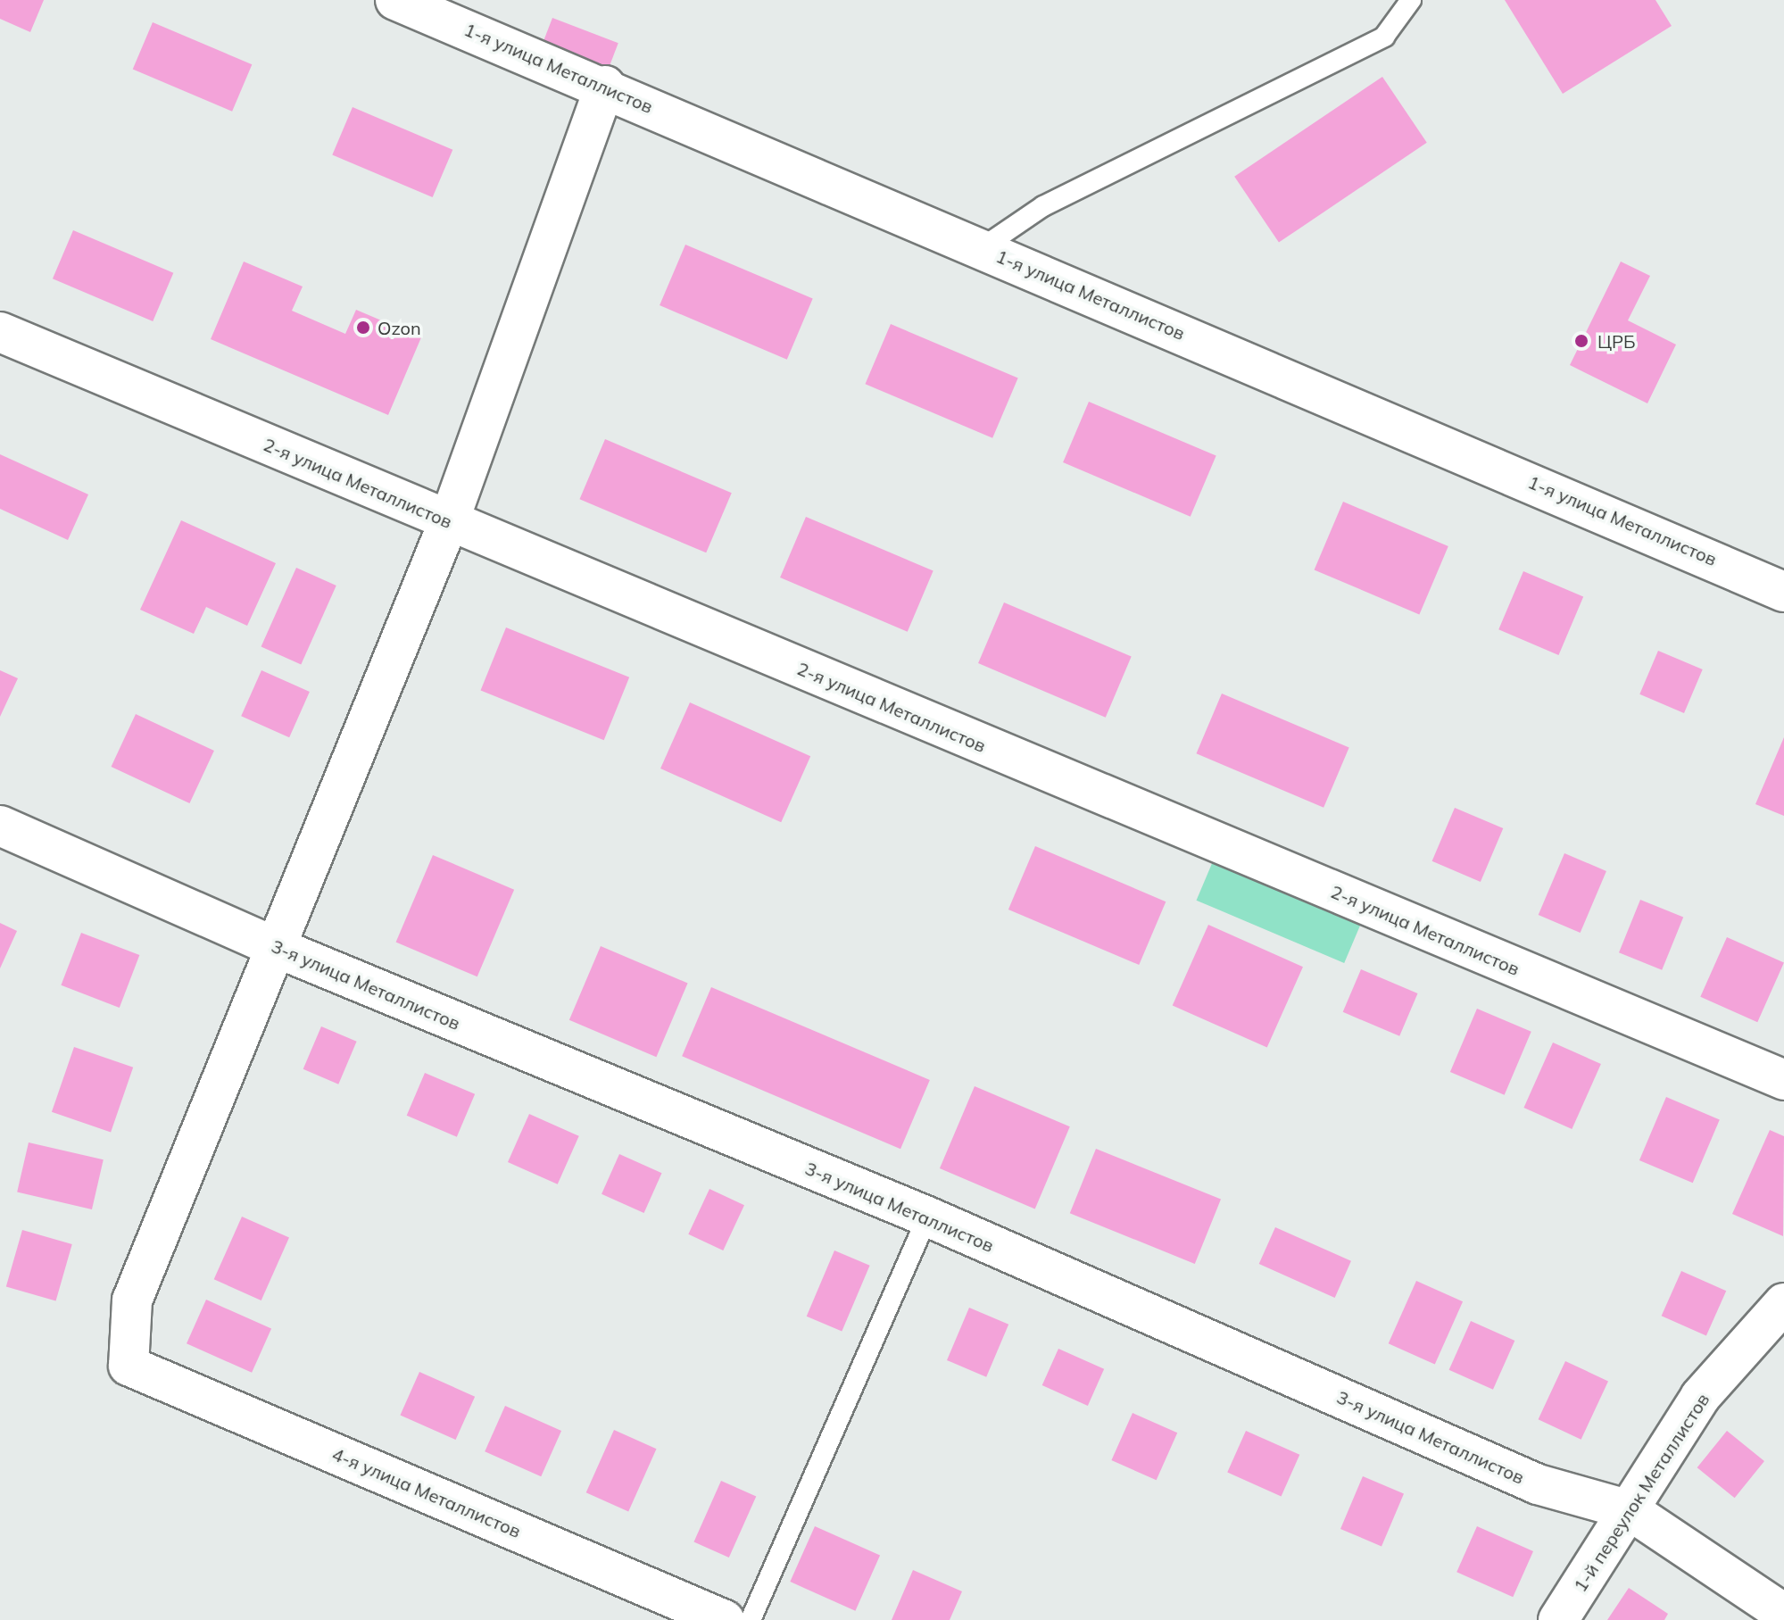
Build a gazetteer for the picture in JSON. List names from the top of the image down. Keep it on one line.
{"streets":{"street":["1-я улица Металлистов","2-я улица Металлистов","3-я улица Металлистов","4-я улица Металлистов","1-й переулок Металлистов"]},"crossings":[["3-я улица Металлистов","4-я улица Металлистов"],["3-я улица Металлистов","1-й переулок Металлистов"]],"places":["Ozon","ЦРБ"]}
